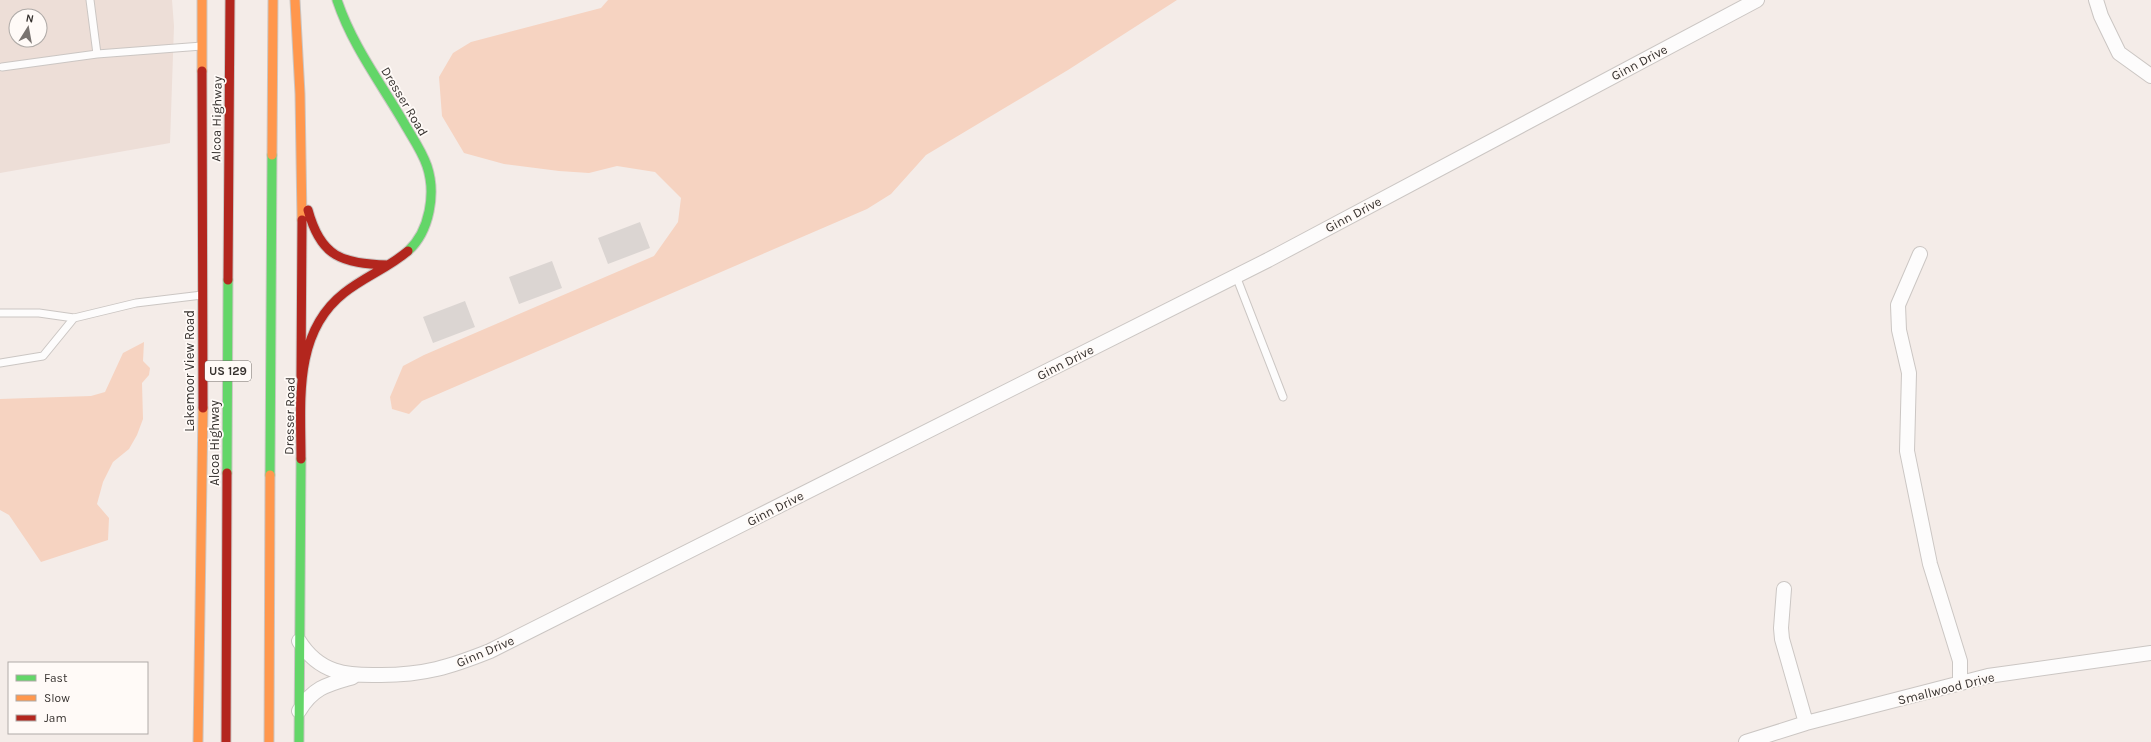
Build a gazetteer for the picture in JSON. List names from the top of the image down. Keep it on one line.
{"streets":{"main road":["Dresser Road","Alcoa Highway","Lakemoor View Road","US 129"],"street":["Ginn Drive","Smallwood Drive"]},"crossings":[["Ginn Drive","Dresser Road"]],"legend":["Fast","Slow","Jam"],"north":"top"}
